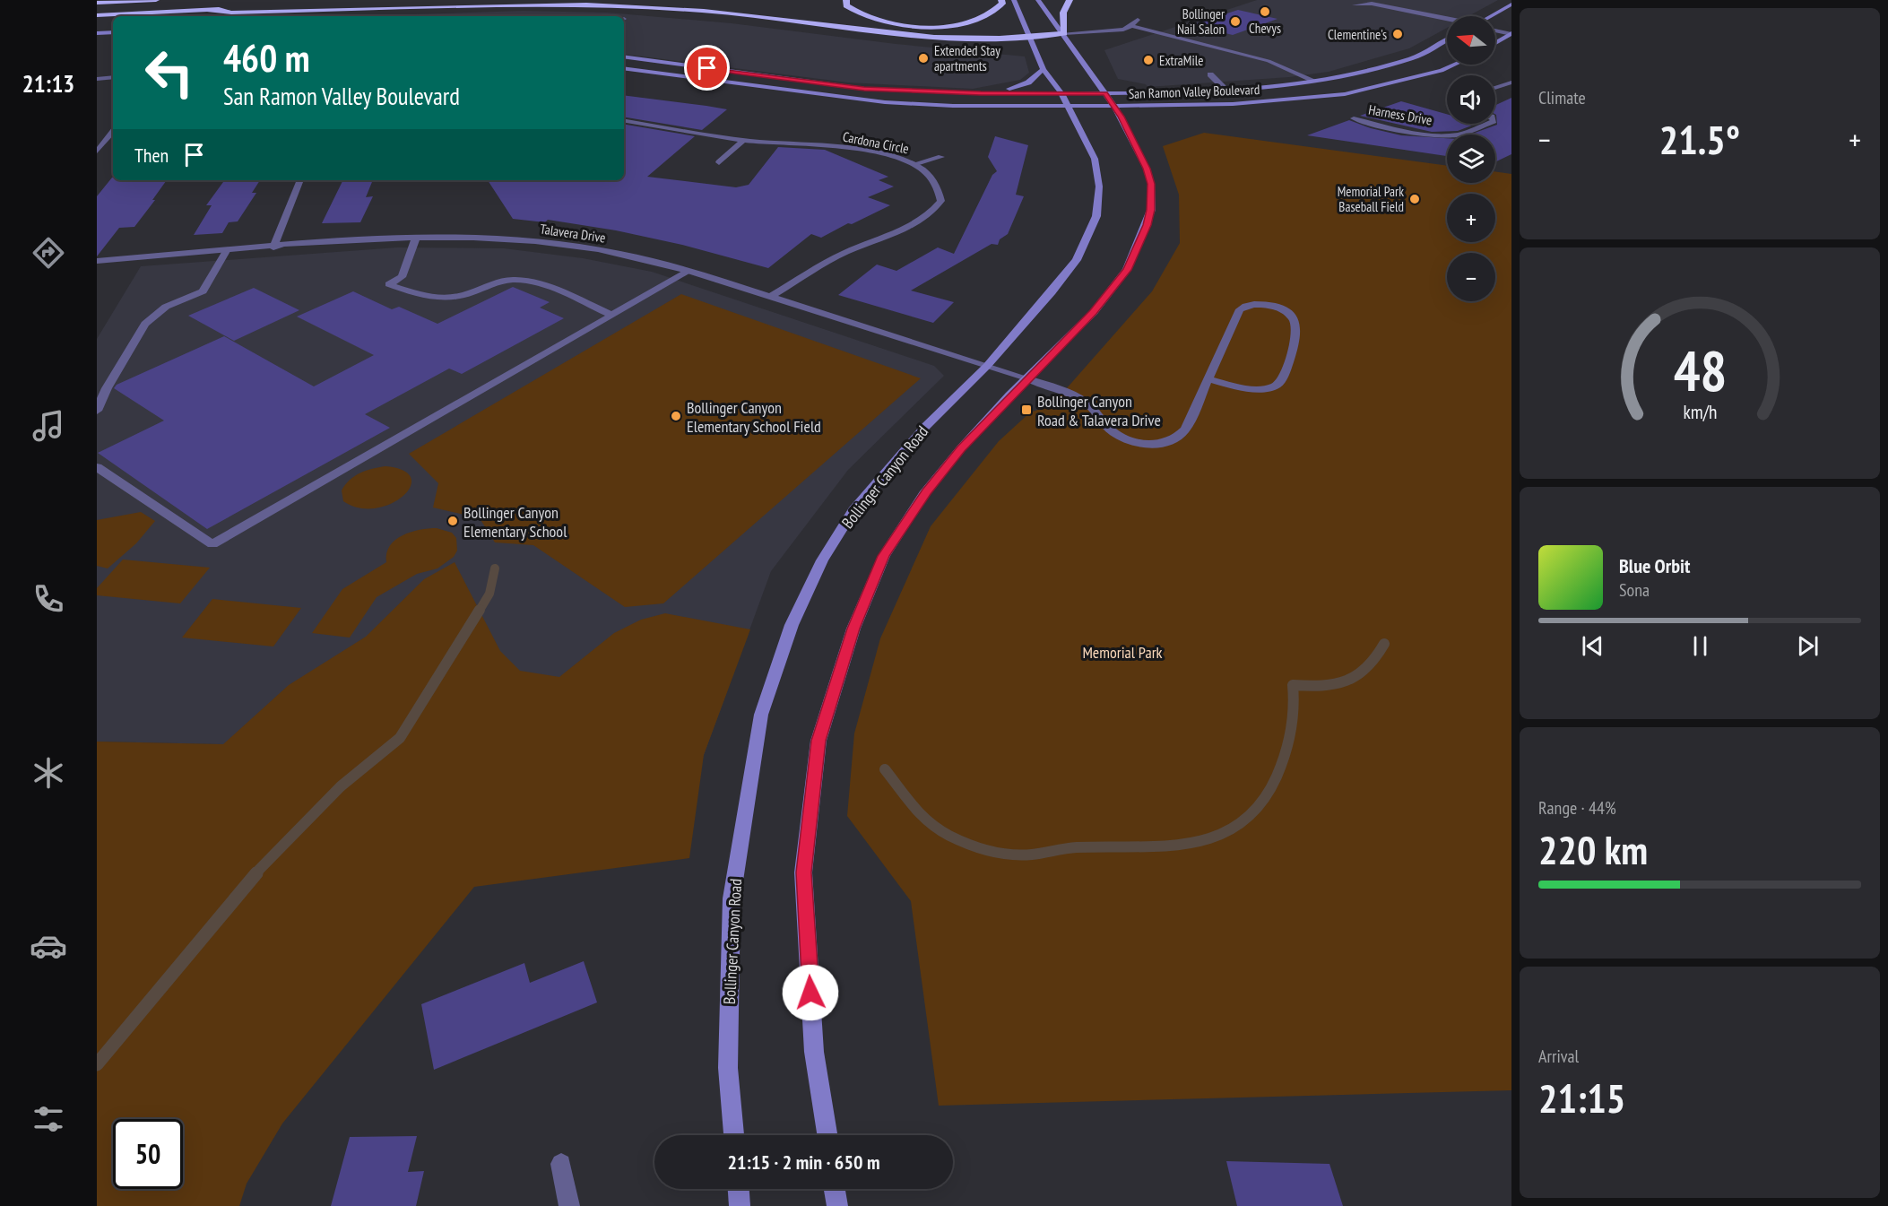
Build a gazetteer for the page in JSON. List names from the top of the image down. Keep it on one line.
{"streets":{"main road":["San Ramon Valley Boulevard","Bollinger Canyon Road"],"street":["Harness Drive","Cardona Circle","Talavera Drive"]},"crossings":[["San Ramon Valley Boulevard","Bollinger Canyon Road"],["Cardona Circle","Talavera Drive"],["Talavera Drive","Bollinger Canyon Road"]],"parks":["Memorial Park"],"places":{"other":["Chevys","Bollinger Nail Salon","Clementine's","Extended Stay apartments","ExtraMile","Memorial Park Baseball Field","Bollinger Canyon Elementary School Field","Bollinger Canyon Elementary School"],"transit":["Bollinger Canyon Road & Talavera Drive"]},"north":"left","page":{"tabs":"21:13","tile":["Climate",["Range · 44%","220 km"],["Arrival","21:15"]],"map_buttons":["+","−"],"turn":["460 m","San Ramon Valley Boulevard"],"heat":["−","21.5°","+"],"then":"Then","song":["Blue Orbit","Sona"],"limit":"50","trip":"21:15 · 2 min · 650 m","gauge":["48","km/h"]}}
